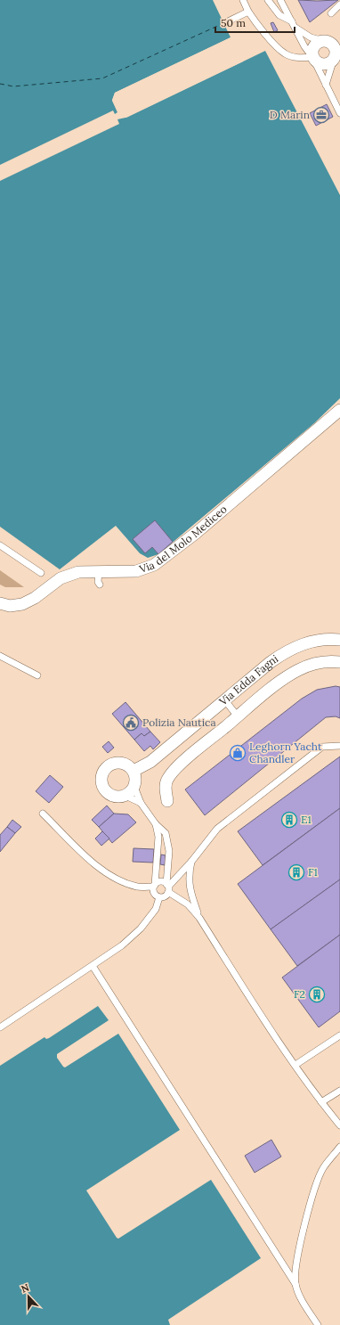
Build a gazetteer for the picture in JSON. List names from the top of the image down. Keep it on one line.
{"streets":{"street":["Via del Molo Mediceo","Via Edda Fagni"]},"places":{"office":["D Marin"],"public building":["Polizia Nautica"],"shop":["Leghorn Yacht Chandler"],"building":["E1","F1","F2"]},"scale_bar":"50 m","north":"top"}
